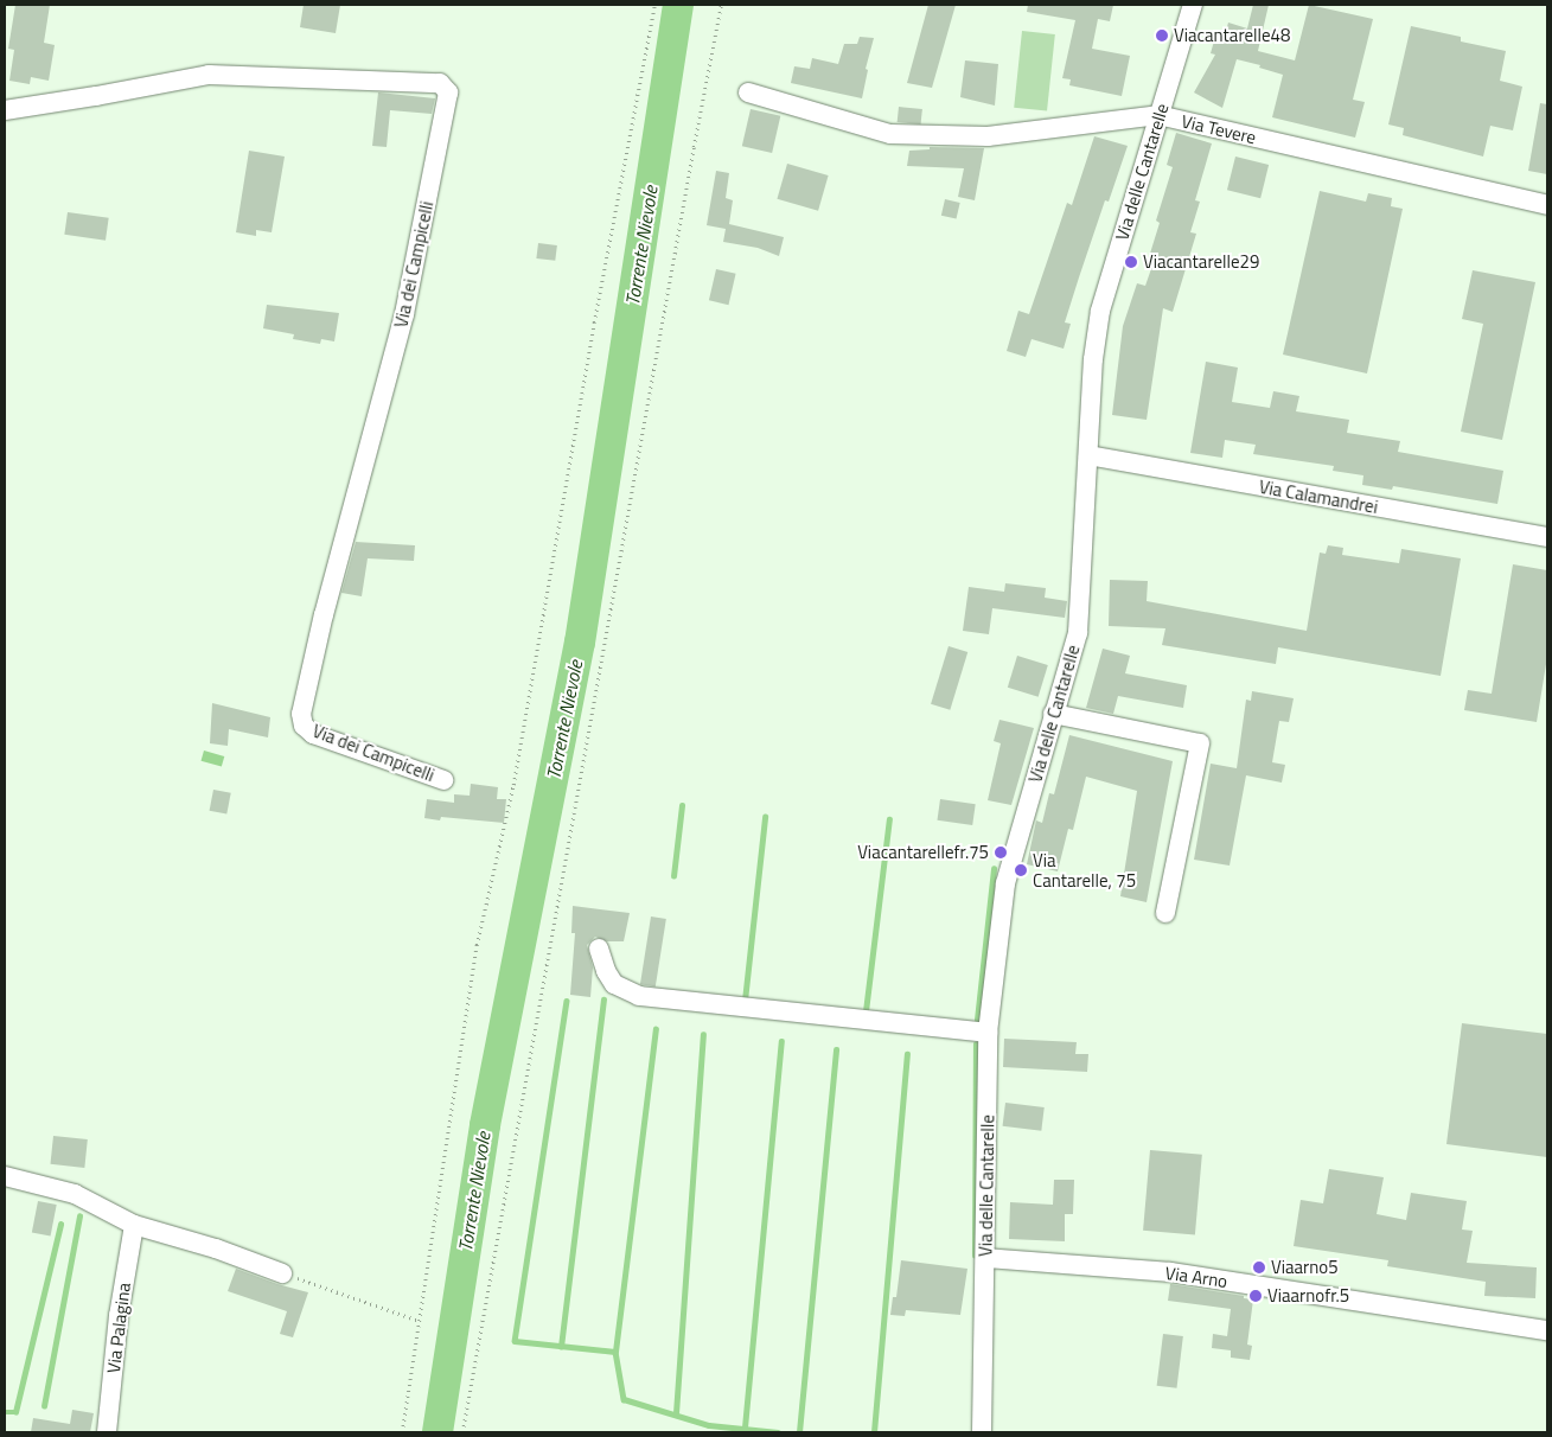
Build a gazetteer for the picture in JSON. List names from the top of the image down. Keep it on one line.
{"streets":{"street":["Via Tevere","Via delle Cantarelle","Via dei Campicelli","Via Calamandrei","Via Arno","Via Palagina"]},"crossings":[["Via Tevere","Via delle Cantarelle"],["Via delle Cantarelle","Via Calamandrei"],["Via delle Cantarelle","Via Arno"]],"water":["Torrente Nievole"],"places":["Viacantarelle48","Viacantarelle29","Viacantarellefr.75","Via Cantarelle, 75","Viaarno5","Viaarnofr.5"]}
